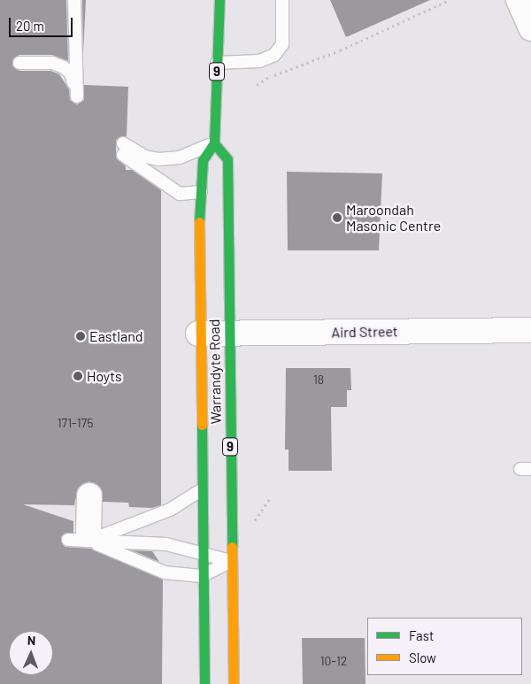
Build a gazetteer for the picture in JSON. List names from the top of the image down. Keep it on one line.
{"streets":{"main road":["9","Warrandyte Road"],"street":["Aird Street"]},"crossings":[["9","Warrandyte Road"],["Aird Street","Warrandyte Road"]],"places":["Maroondah Masonic Centre","Eastland","Hoyts"],"house_numbers":["18","171-175","10-12"],"legend":["Fast","Slow"],"scale_bar":"20 m","north":"top"}
